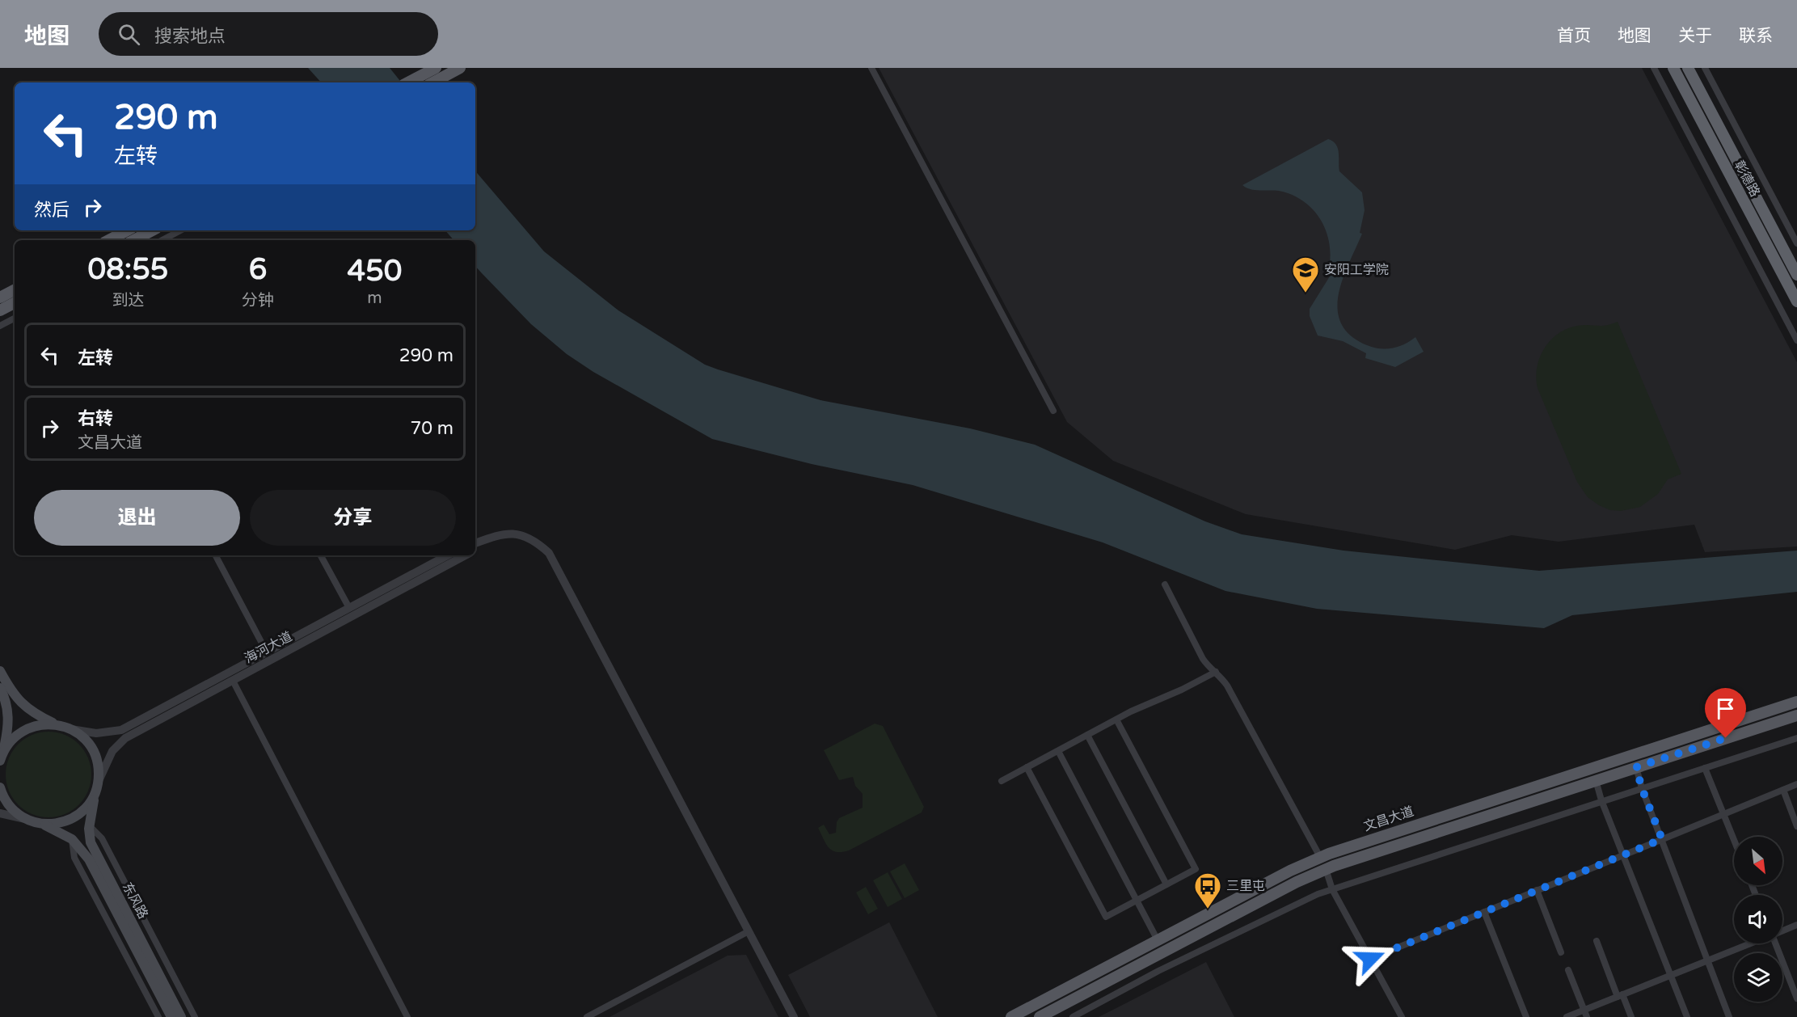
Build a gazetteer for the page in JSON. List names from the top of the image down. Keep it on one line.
{"streets":{"highway":["彰德路"],"main road":["文昌大道","东风路"],"street":["海河大道"]},"crossings":[["海河大道","东风路"]],"places":{"school or university":["安阳工学院"],"bus stop":["三里屯"]},"north":"bottom right","page":{"header":"地图","search":"搜索地点","nav":["首页","地图","关于","联系"],"turn":["290 m","左转"],"then":"然后","eta":["08:55","到达","6","分钟","450","m"],"list":[{"name":"左转","value":"290 m"},{"name":"右转","note":"文昌大道","value":"70 m"}],"buttons":["退出","分享"]}}
